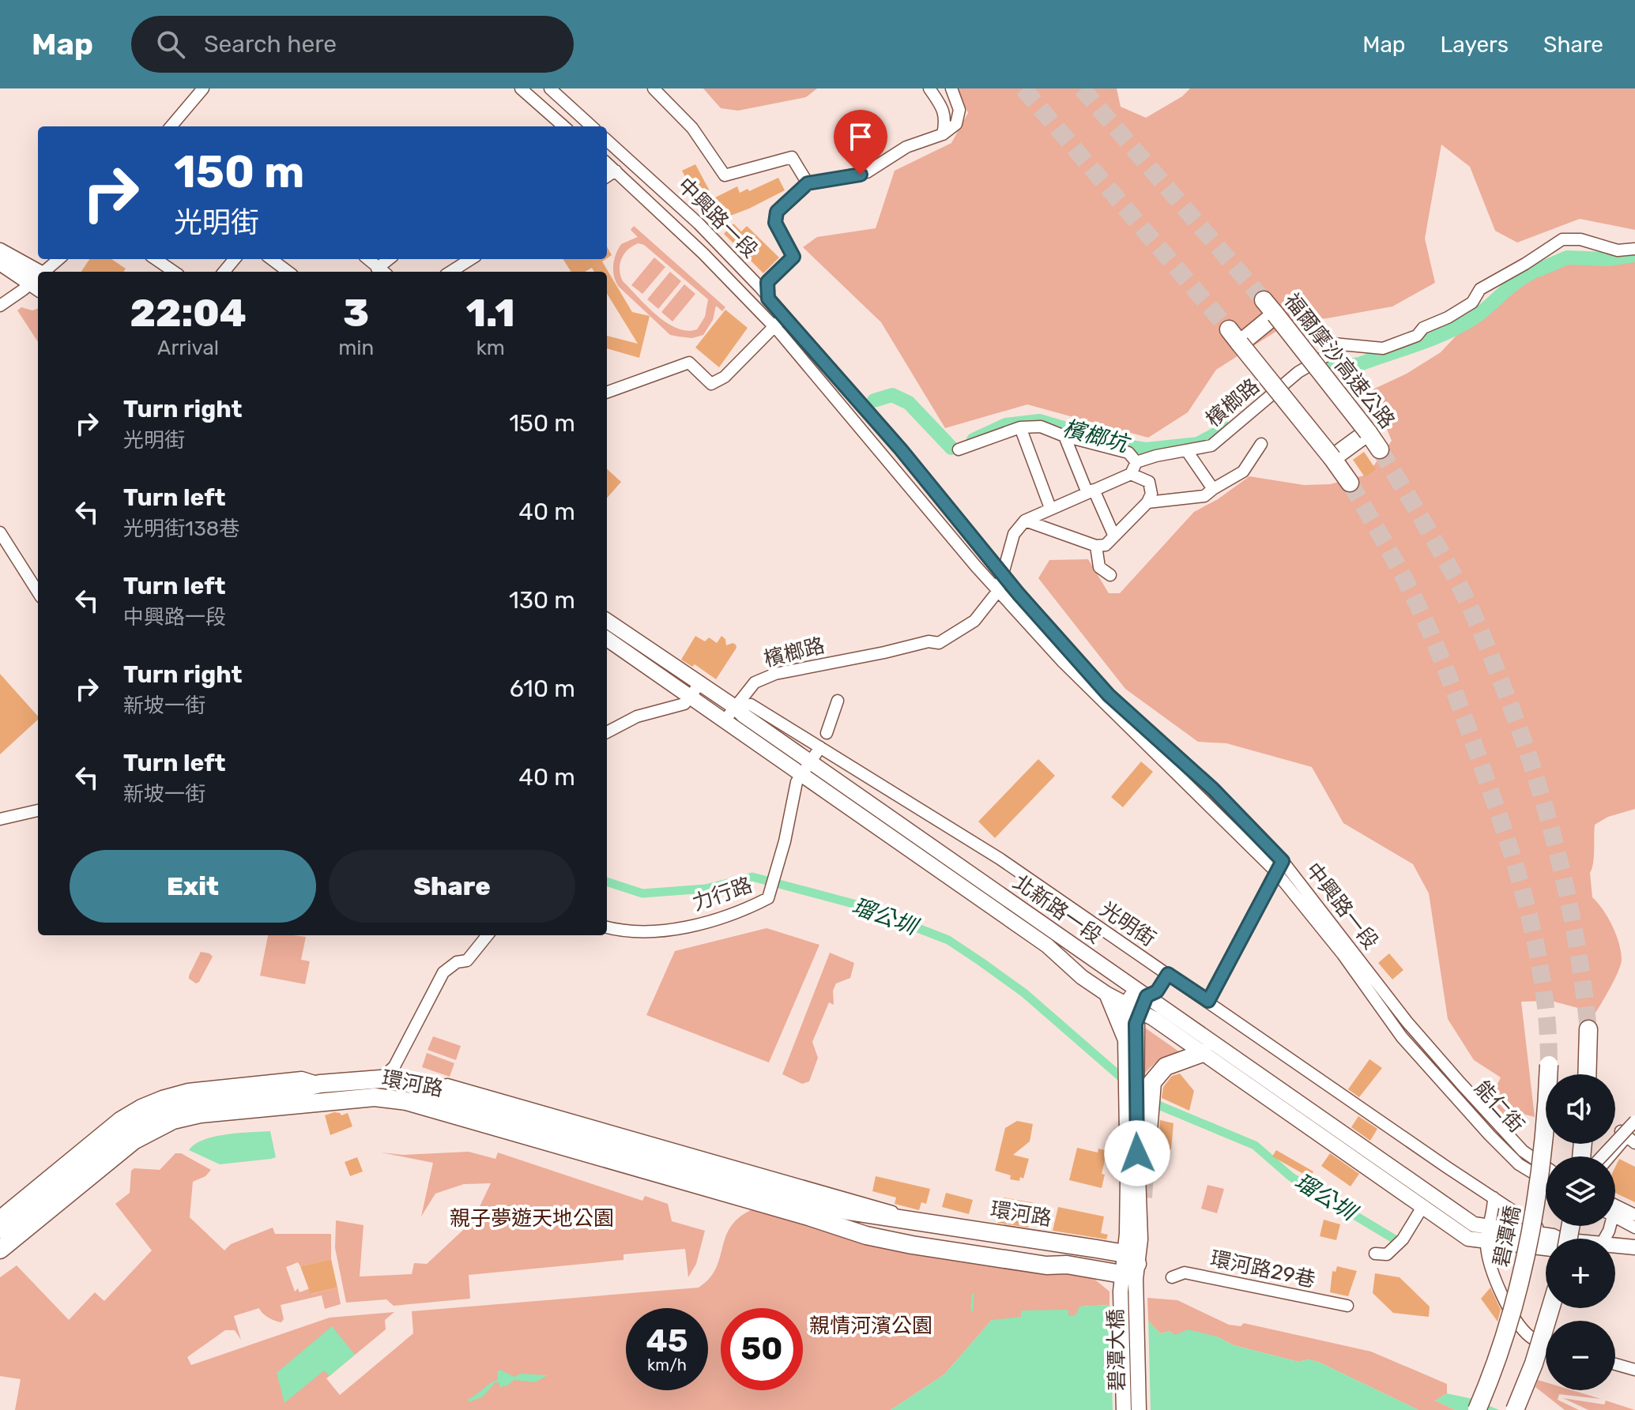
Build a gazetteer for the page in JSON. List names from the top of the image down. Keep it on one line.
{"streets":{"highway":["福爾摩沙高速公路","環河路","碧潭橋"],"main road":["北新路一段","碧潭大橋"],"street":["中興路一段","檳榔路","力行路","光明街","能仁街","環河路29巷"]},"crossings":[["中興路一段","檳榔路"],["檳榔路","北新路一段"],["檳榔路","光明街"],["力行路","北新路一段"],["力行路","光明街"],["北新路一段","光明街"],["環河路","碧潭大橋"]],"water":["檳榔坑","瑠公圳"],"parks":["親子夢遊天地公園","親情河濱公園"],"page":{"header":"Map","search":"Search here","nav":["Map","Layers","Share"],"turn":["150 m","光明街"],"eta":["22:04","Arrival","3","min","1.1","km"],"list":[{"name":"Turn right","note":"光明街","value":"150 m"},{"name":"Turn left","note":"光明街138巷","value":"40 m"},{"name":"Turn left","note":"中興路一段","value":"130 m"},{"name":"Turn right","note":"新坡一街","value":"610 m"},{"name":"Turn left","note":"新坡一街","value":"40 m"}],"buttons":["Exit","Share"],"map_buttons":["+","−"],"speed":"45 km/h","limit":"50"}}
